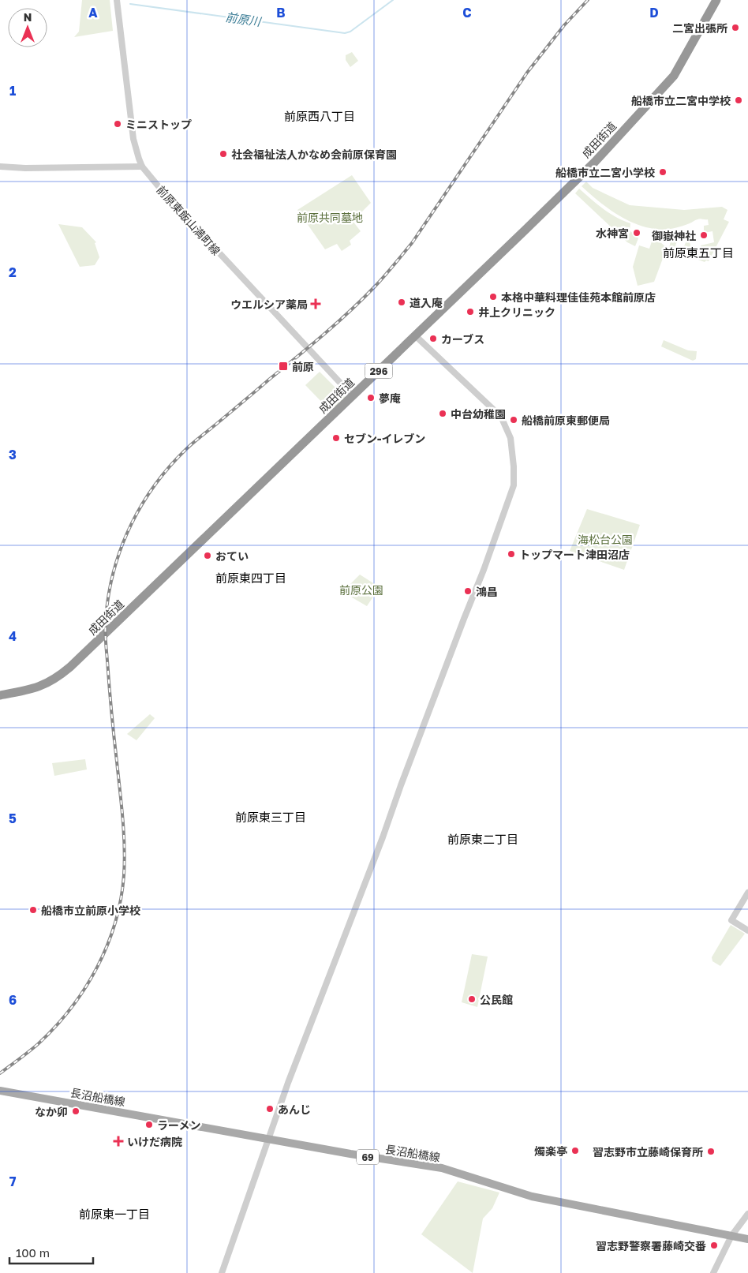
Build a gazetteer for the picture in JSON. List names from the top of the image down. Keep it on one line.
{"streets":{"highway":["成田街道","296"],"main road":["長沼船橋線","69"],"street":["前原東飯山満町線"]},"crossings":[["成田街道","前原東飯山満町線"]],"districts":["前原西八丁目","前原東五丁目","前原東四丁目","前原東三丁目","前原東二丁目","前原東一丁目"],"water":["前原川"],"parks":["前原共同墓地","海松台公園","前原公園"],"places":{"other":["二宮出張所","船橋市立二宮中学校","ミニストップ","社会福祉法人かなめ会前原保育園","船橋市立二宮小学校","水神宮","御嶽神社","本格中華料理佳佳苑本館前原店","道入庵","井上クリニック","カーブス","夢庵","中台幼稚園","船橋前原東郵便局","セブン-イレブン","トップマート津田沼店","おてい","鴻昌","船橋市立前原小学校","公民館","あんじ","なか卯","ラーメン","燭楽亭","習志野市立藤崎保育所","習志野警察署藤崎交番"],"health":["ウエルシア薬局","いけだ病院"],"transit":["前原"]},"scale_bar":"100 m","north":"top","grid":{"columns":["A","B","C","D"],"rows":["1","2","3","4","5","6","7"]}}
